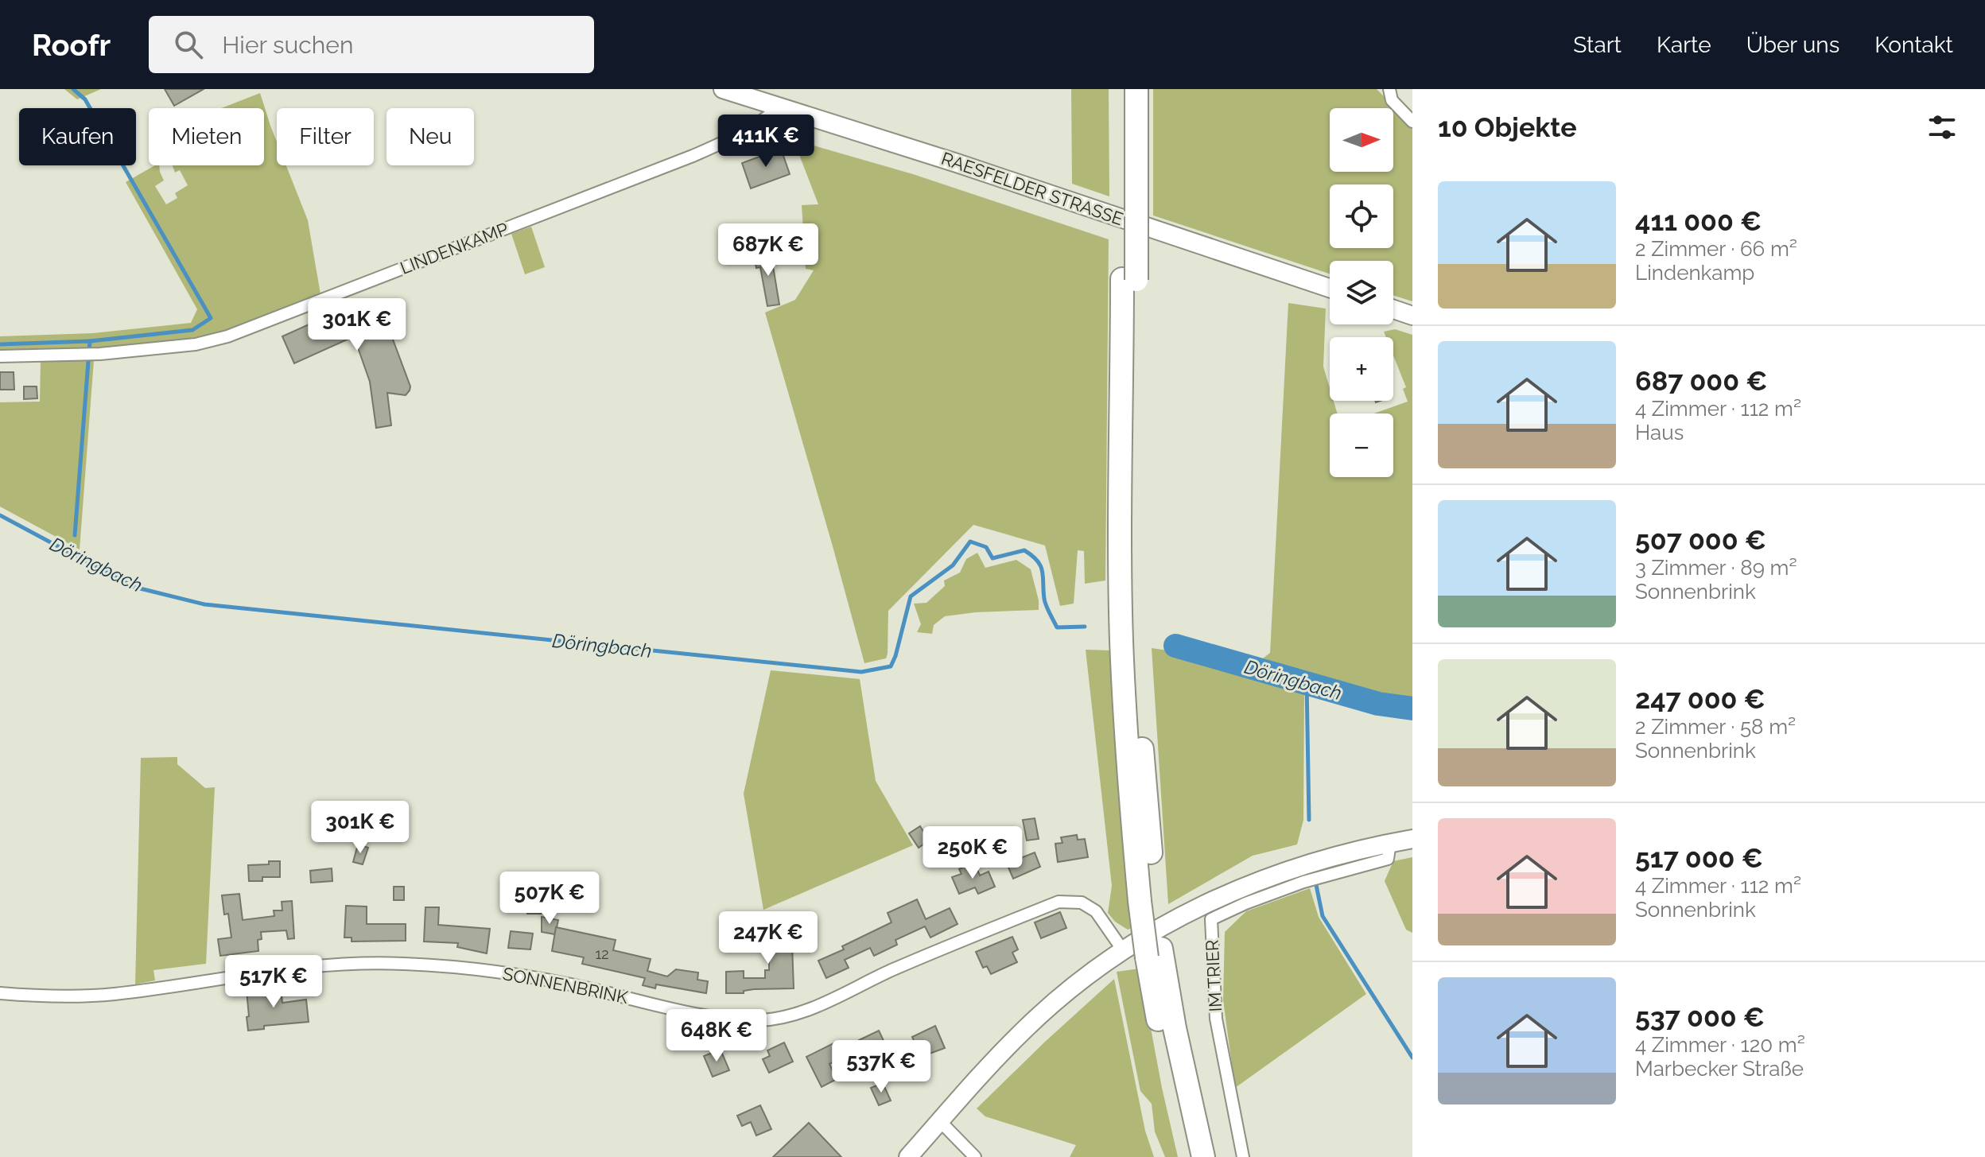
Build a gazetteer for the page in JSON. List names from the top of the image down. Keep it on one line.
{"streets":{"main road":["RAESFELDER STRASSE"],"street":["LINDENKAMP","IM TRIER","SONNENBRINK"]},"crossings":[["RAESFELDER STRASSE","LINDENKAMP"]],"water":["Döringbach"],"house_numbers":["12"],"north":"right","page":{"header":"Roofr","search":"Hier suchen","nav":["Start","Karte","Über uns","Kontakt"],"heading":"10 Objekte","map_buttons":["+","−"],"chip":["Kaufen","Mieten","Filter","Neu"],"price":["411K €","687K €","301K €","301K €","250K €","507K €","247K €","517K €","648K €","537K €"],"list":[{"name":"411 000 €","note":"2 Zimmer · 66 m² · Lindenkamp"},{"name":"687 000 €","note":"4 Zimmer · 112 m² · Haus"},{"name":"507 000 €","note":"3 Zimmer · 89 m² · Sonnenbrink"},{"name":"247 000 €","note":"2 Zimmer · 58 m² · Sonnenbrink"},{"name":"517 000 €","note":"4 Zimmer · 112 m² · Sonnenbrink"},{"name":"537 000 €","note":"4 Zimmer · 120 m² · Marbecker Straße"}]}}
